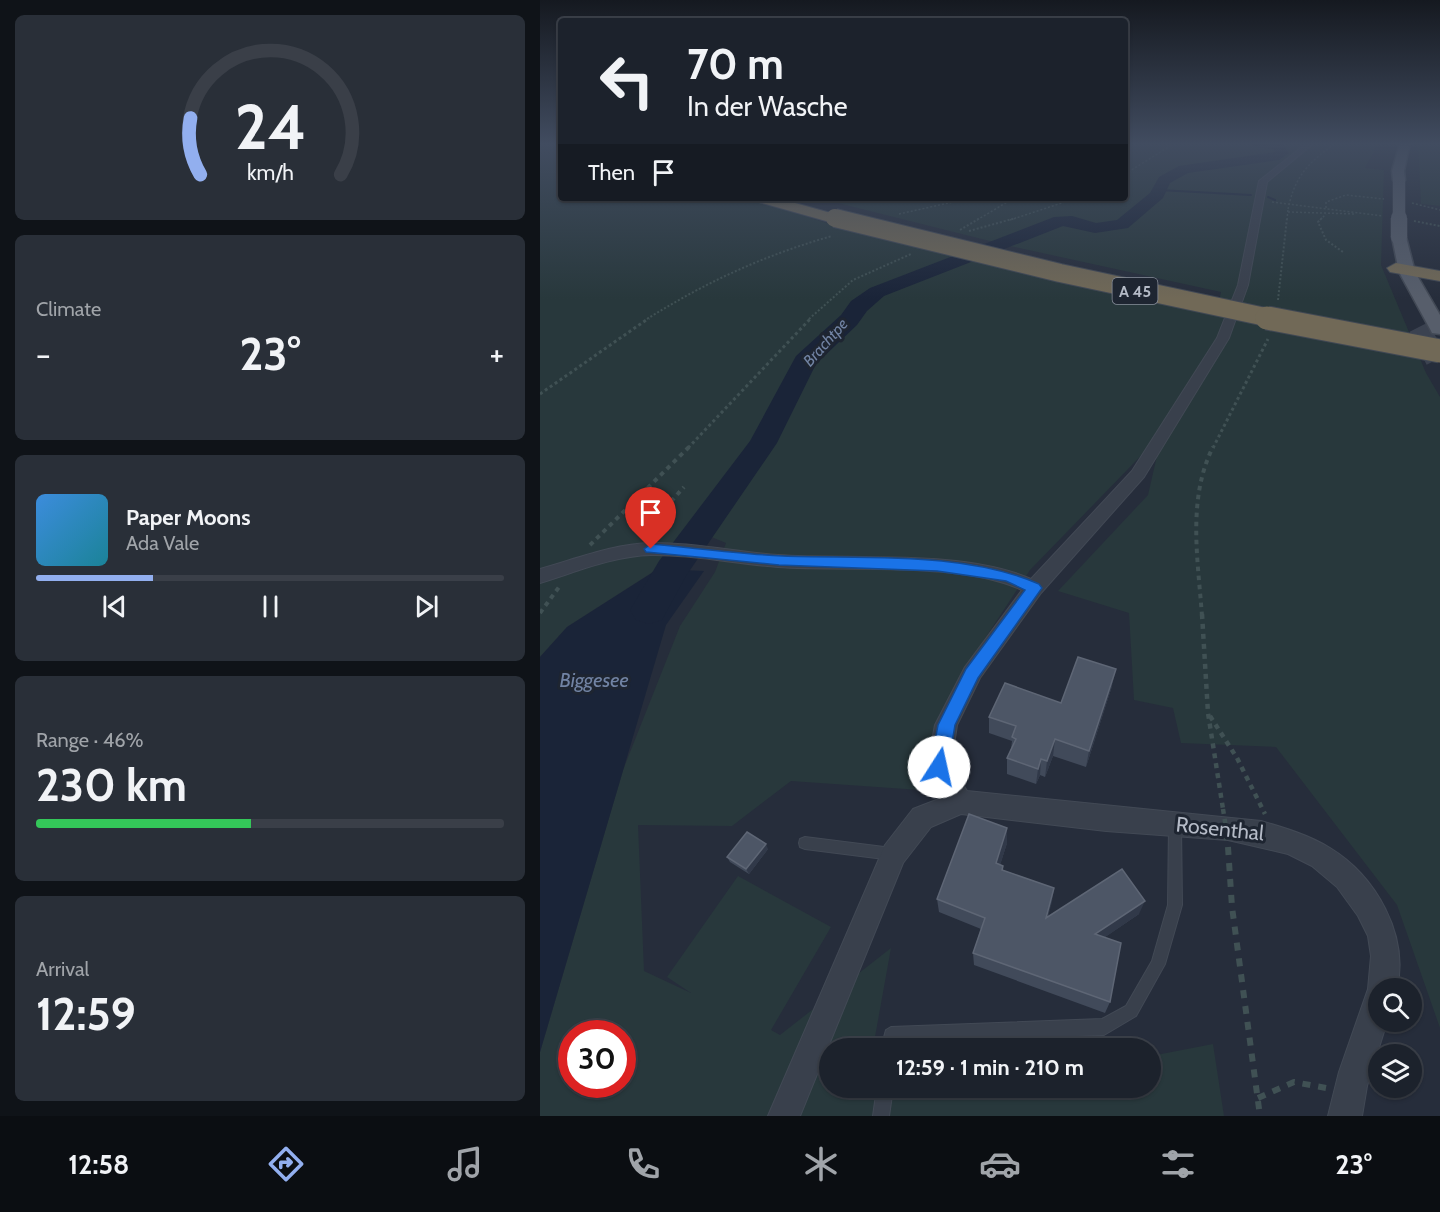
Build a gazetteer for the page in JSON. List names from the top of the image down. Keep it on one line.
{"streets":{"highway":["A 45"],"street":["Rosenthal"]},"water":["Brachtpe","Biggesee"],"page":{"turn":["70 m","In der Wasche"],"then":"Then","tile":["Climate",["Range · 46%","230 km"],["Arrival","12:59"]],"heat":["−","23°","+"],"song":["Paper Moons","Ada Vale"],"limit":"30","trip":"12:59 · 1 min · 210 m","tabs":["12:58","23°"],"gauge":["24","km/h"]}}
